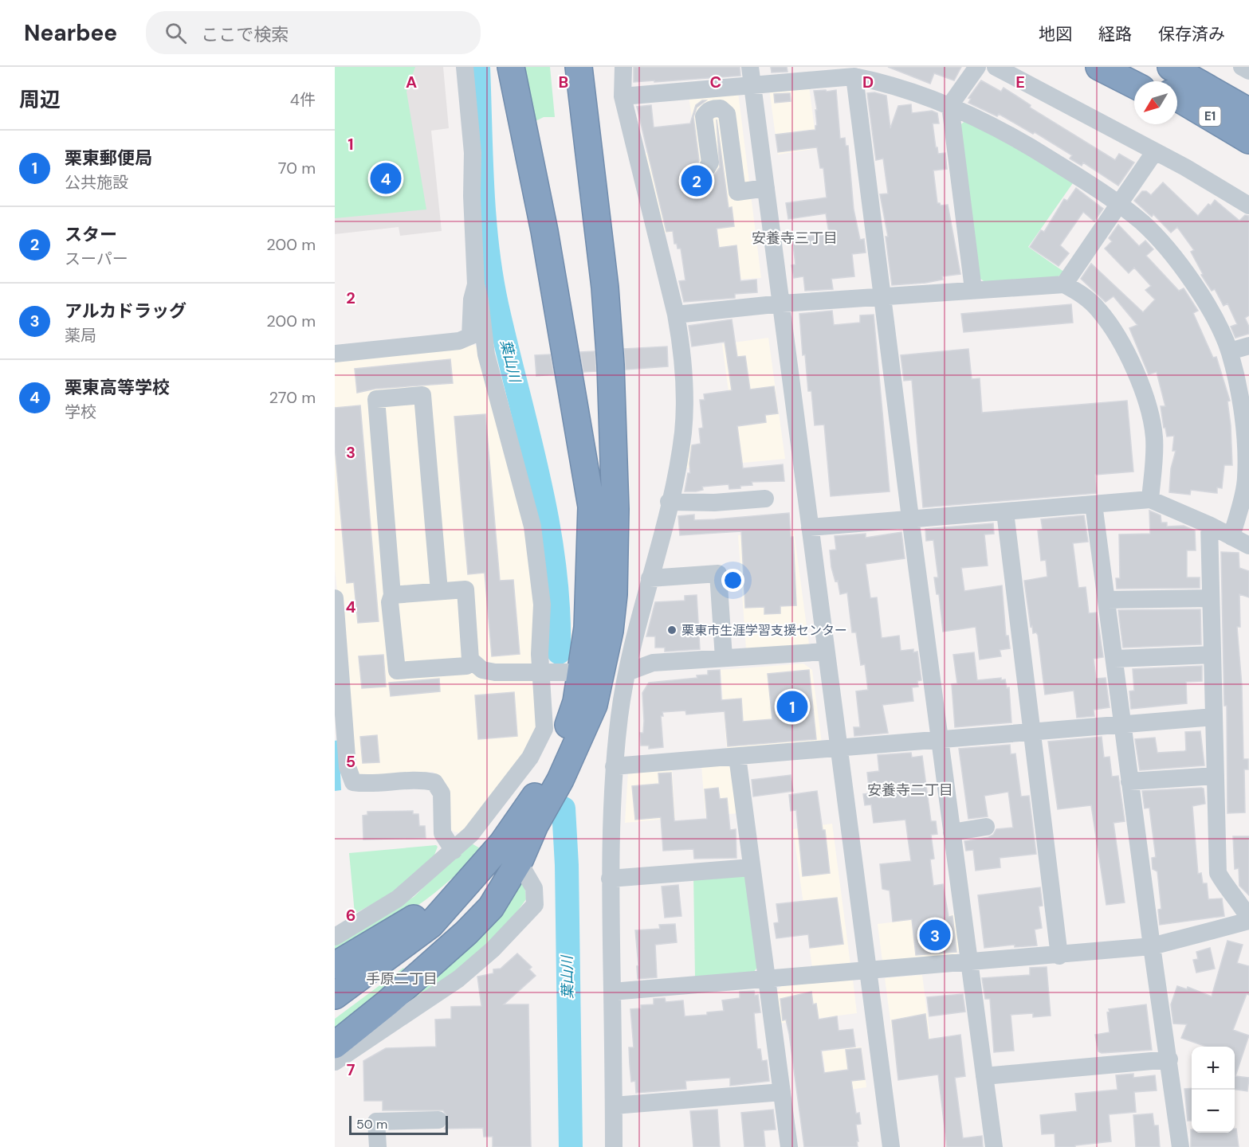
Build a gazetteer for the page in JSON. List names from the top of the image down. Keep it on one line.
{"streets":{"highway":["E1"]},"districts":["安養寺三丁目","安養寺二丁目","手原二丁目"],"water":["葉山川"],"places":["栗東市生涯学習支援センター"],"scale_bar":"50 m","north":"bottom left","page":{"header":"Nearbee","search":"ここで検索","nav":["地図","経路","保存済み"],"heading":["周辺","4件"],"list":[{"mark":"1","name":"栗東郵便局","note":"公共施設","value":"70 m"},{"mark":"2","name":"スター","note":"スーパー","value":"200 m"},{"mark":"3","name":"アルカドラッグ","note":"薬局","value":"200 m"},{"mark":"4","name":"栗東高等学校","note":"学校","value":"270 m"}],"pins":["4","2","1","3"],"map_buttons":["+","−"],"scale":"50 m"},"grid":{"columns":["A","B","C","D","E"],"rows":["1","2","3","4","5","6","7"]}}
